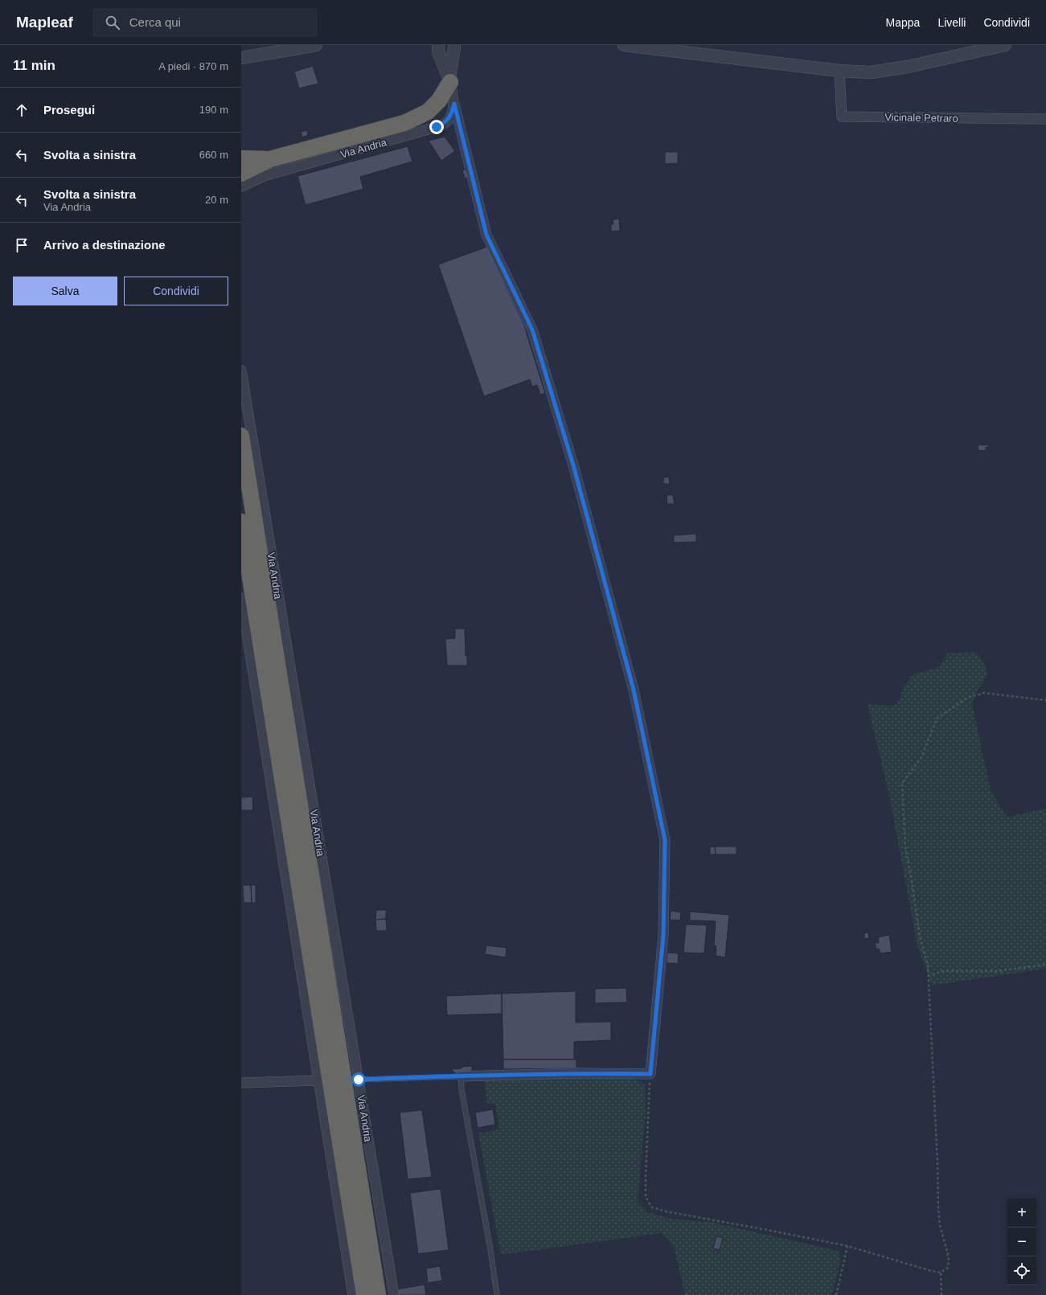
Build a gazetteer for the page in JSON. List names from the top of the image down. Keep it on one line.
{"streets":{"street":["Vicinale Petraro","Via Andria"]},"page":{"header":"Mapleaf","search":"Cerca qui","nav":["Mappa","Livelli","Condividi"],"heading":["11 min","A piedi · 870 m"],"list":[["Prosegui","190 m"],["Svolta a sinistra","660 m"],["Svolta a sinistra","Via Andria","20 m"],"Arrivo a destinazione"],"buttons":["Salva","Condividi"],"map_buttons":["+","−"]}}
